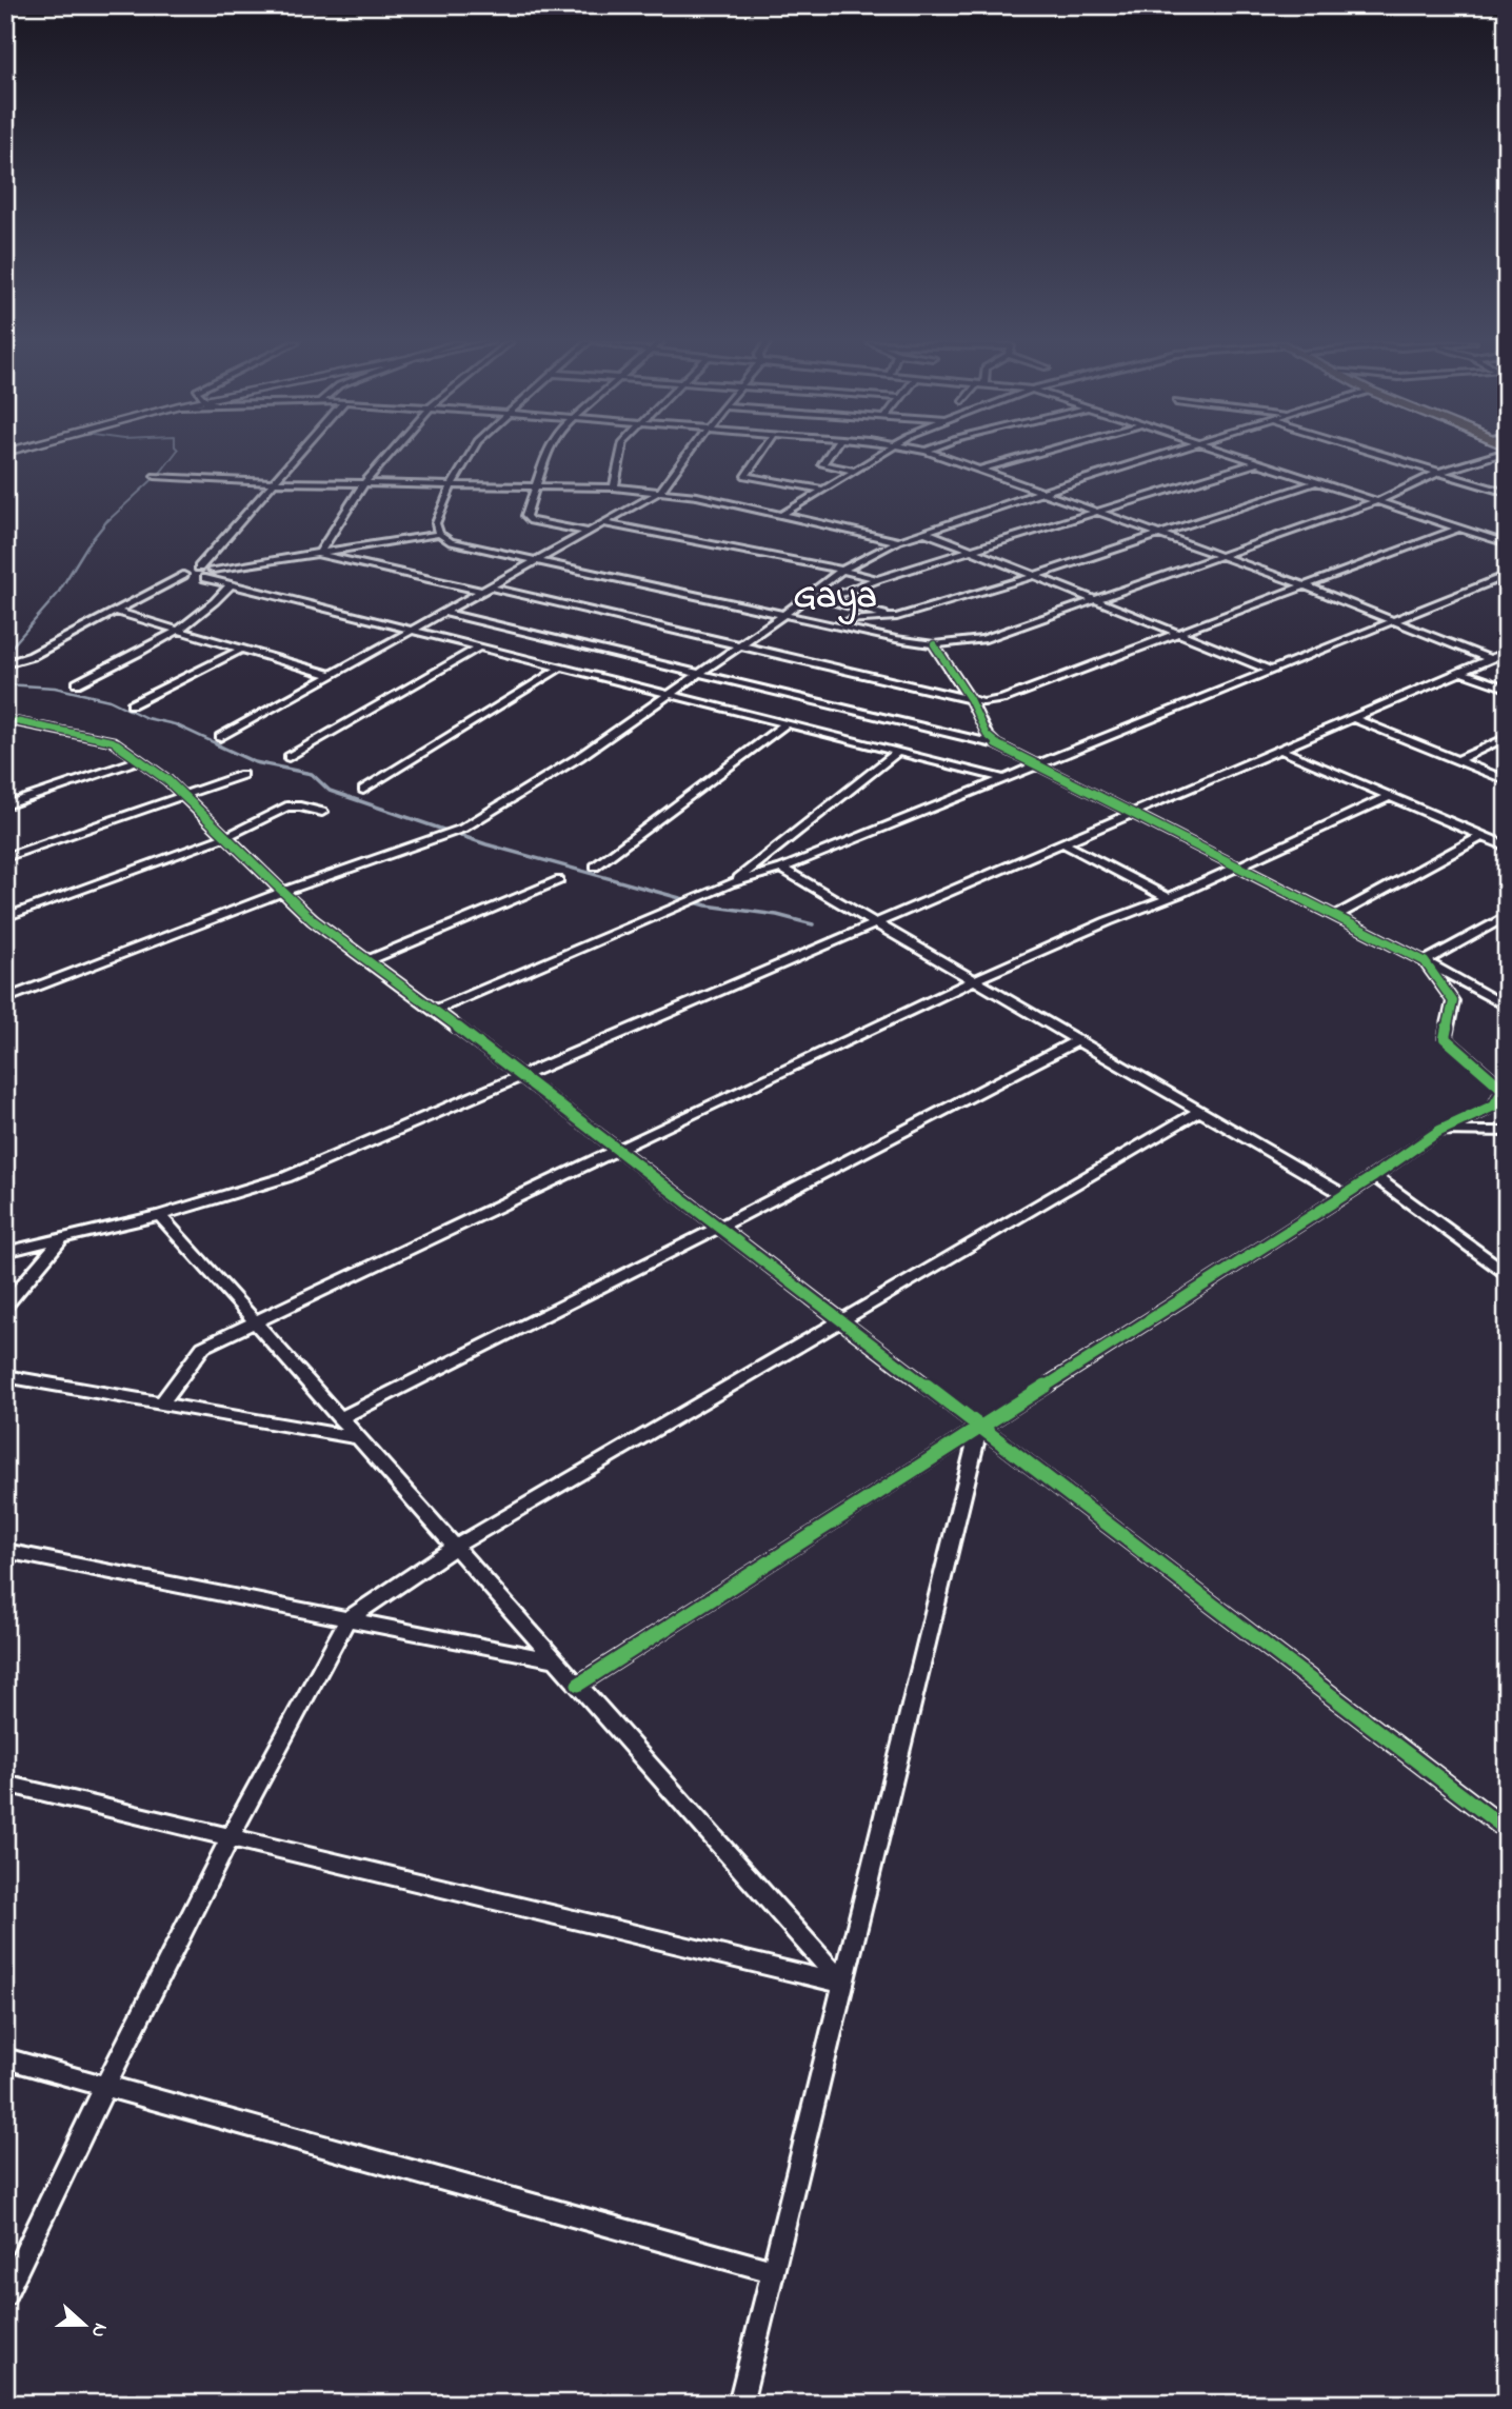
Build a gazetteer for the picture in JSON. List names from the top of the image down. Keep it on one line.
{"districts":["Gaya"],"north":"right"}
